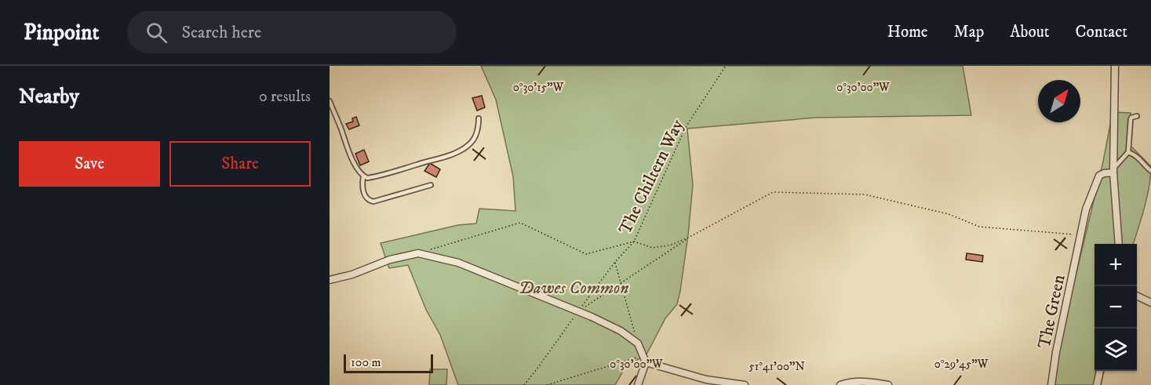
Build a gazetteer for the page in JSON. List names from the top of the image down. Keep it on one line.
{"streets":{"street":["The Green"],"path":["The Chiltern Way"]},"parks":["Dawes Common"],"scale_bar":"100 m","north":"top right","page":{"header":"Pinpoint","search":"Search here","nav":["Home","Map","About","Contact"],"heading":["Nearby","0 results"],"buttons":["Save","Share"],"map_buttons":["+","−"],"scale":"100 m"},"coordinates":["0°30'15\"W","0°30'00\"W","0°29'45\"W","51°41'00\"N"]}
